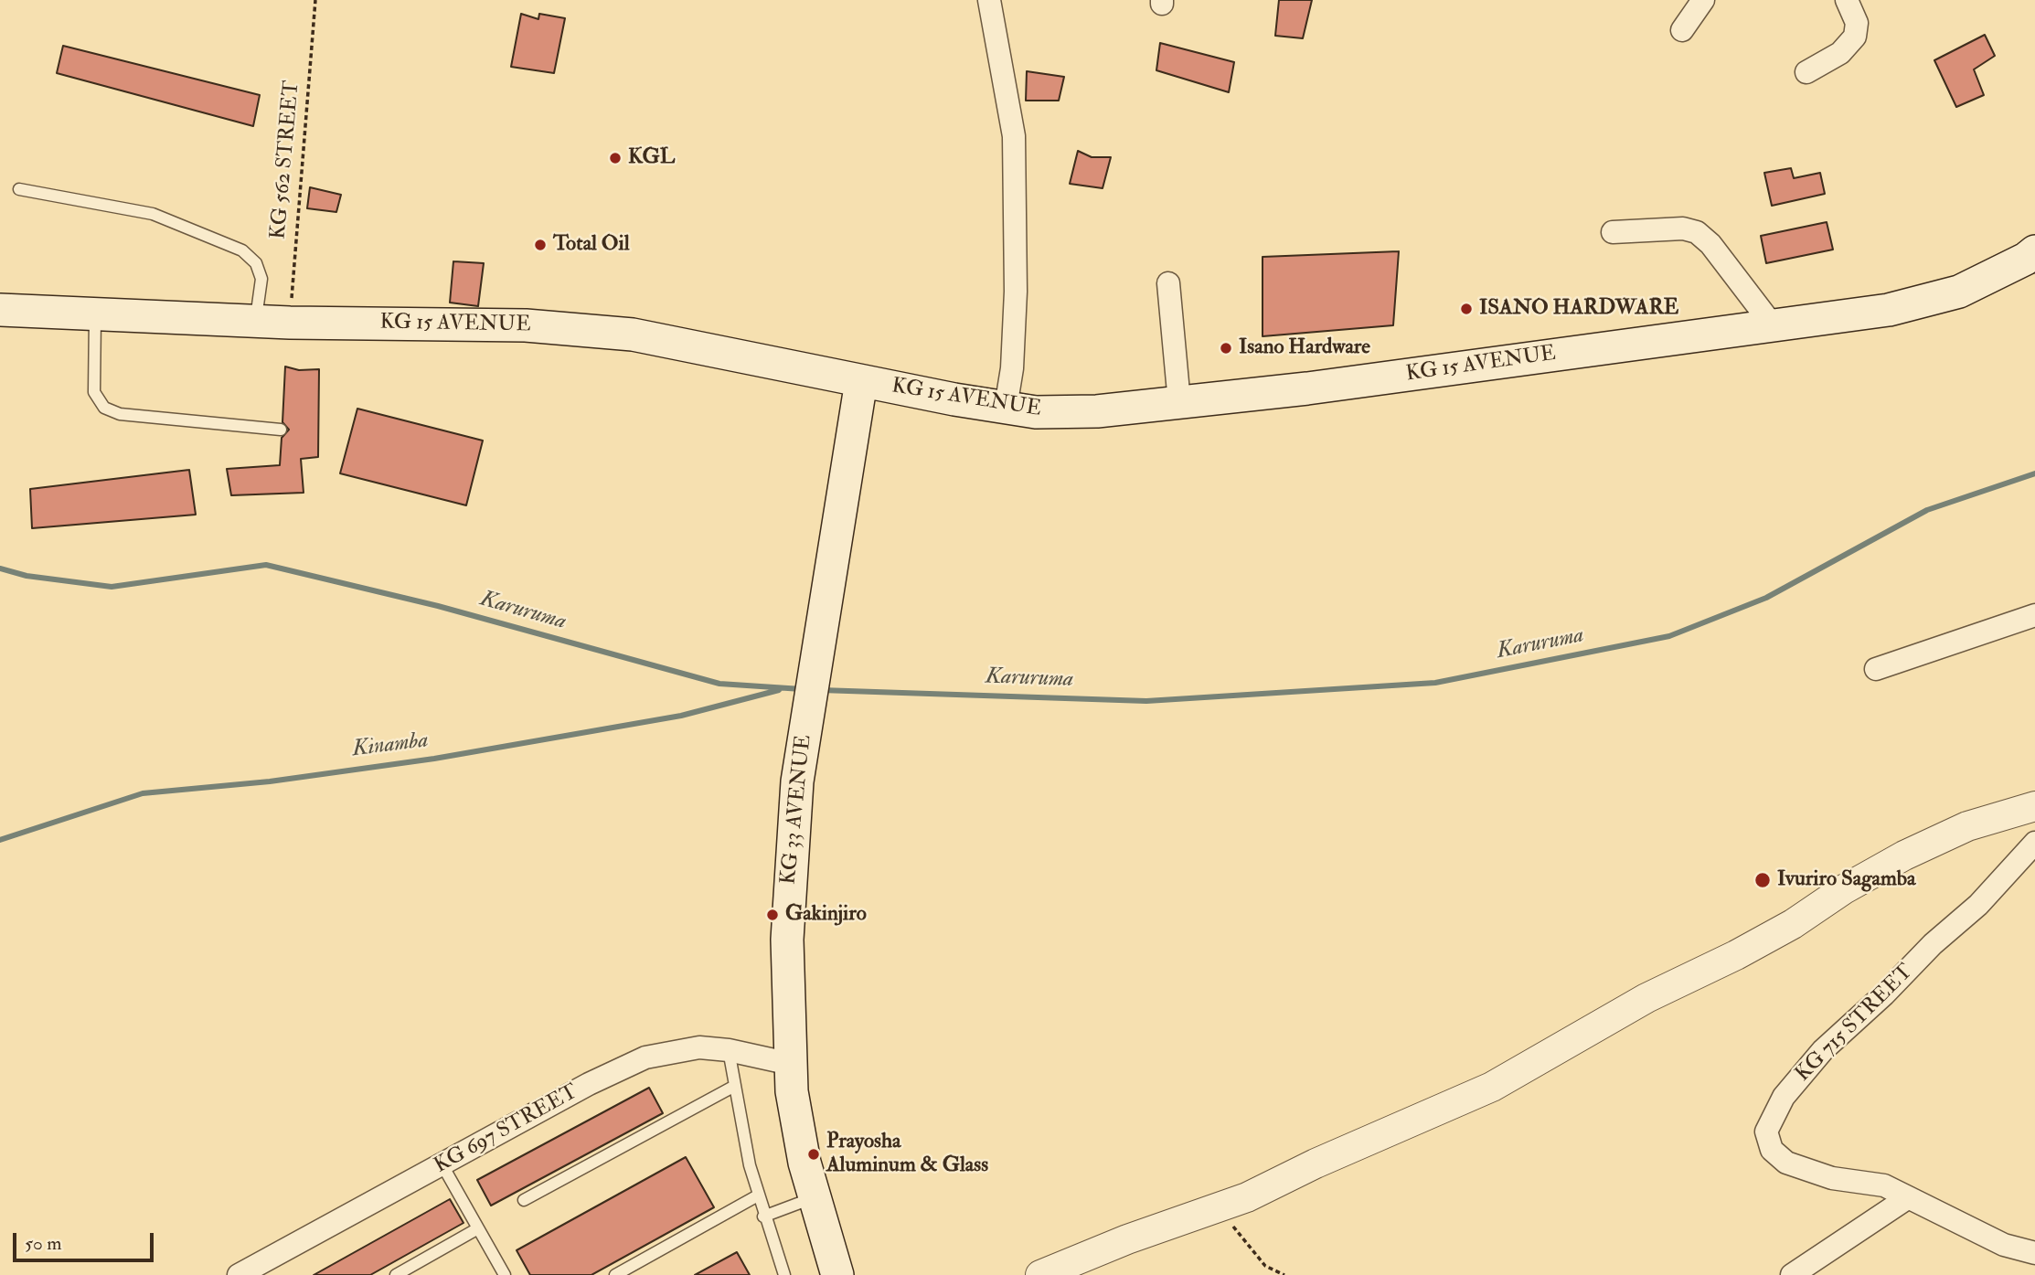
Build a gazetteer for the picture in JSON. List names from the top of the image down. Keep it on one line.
{"streets":{"main road":["KG 15 AVENUE","KG 33 AVENUE"],"street":["KG 715 STREET","KG 697 STREET"],"path":["KG 562 STREET"]},"crossings":[["KG 562 STREET","KG 15 AVENUE"],["KG 15 AVENUE","KG 33 AVENUE"],["KG 33 AVENUE","KG 697 STREET"]],"water":["Karuruma","Kinamba"],"places":["KGL","Total Oil","ISANO HARDWARE","Isano Hardware","Ivuriro Sagamba","Gakinjiro","Prayosha Aluminum & Glass"],"scale_bar":"50 m"}
